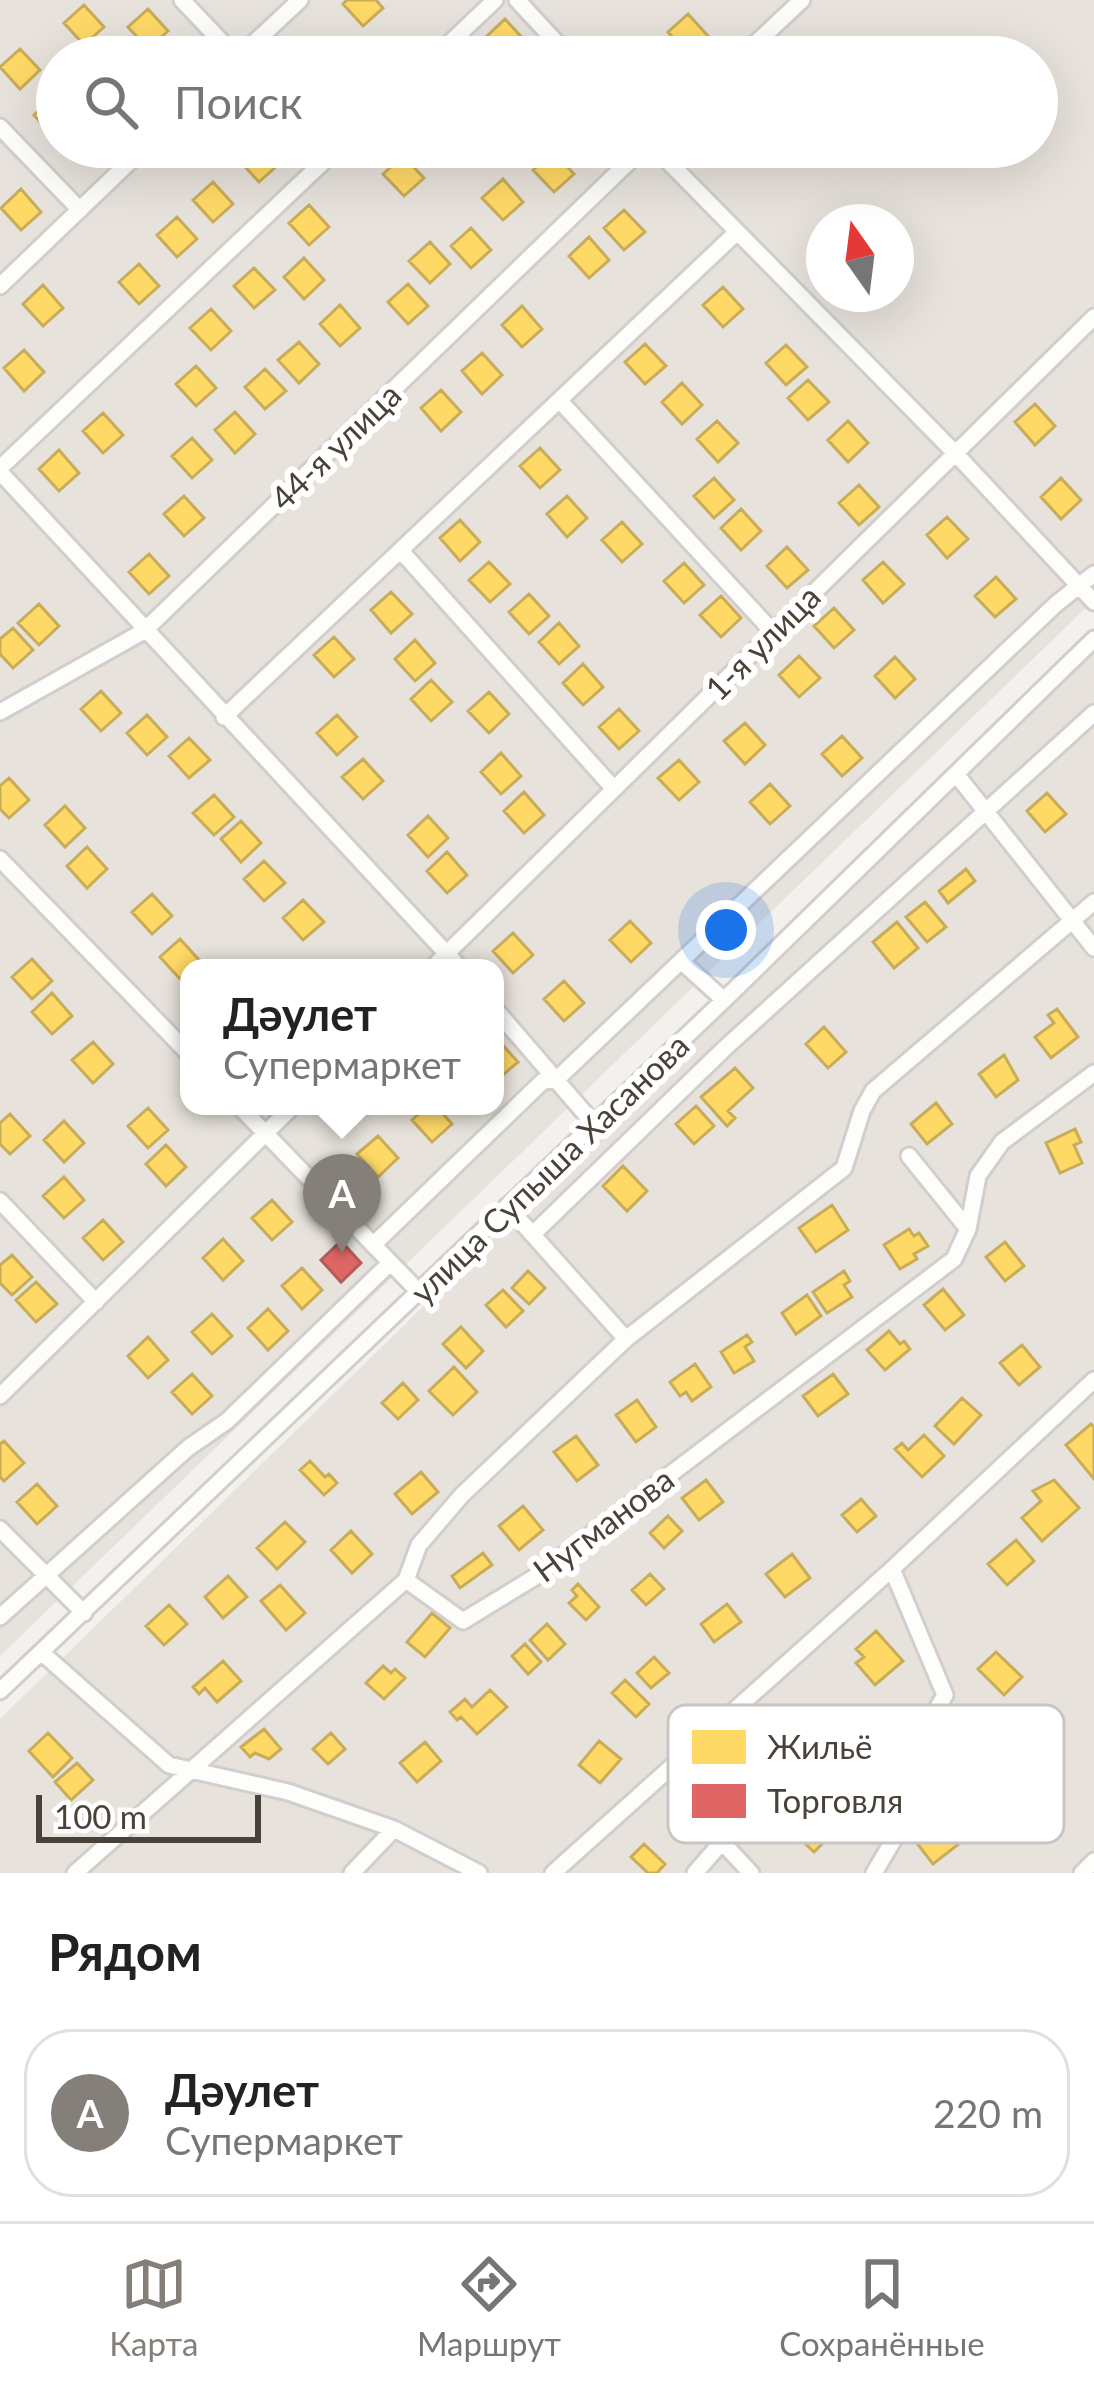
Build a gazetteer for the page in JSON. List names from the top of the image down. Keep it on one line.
{"streets":{"street":["44-я улица","1-я улица","улица Супыша Хасанова","Нугманова"]},"legend":["Жильё","Торговля"],"scale_bar":"100 m","north":"top","page":{"search":"Поиск","popup":["Дәулет","Супермаркет"],"pins":"A","scale":"100 m","heading":"Рядом","list":[{"mark":"A","name":"Дәулет","note":"Супермаркет","value":"220 m"}],"nav":["Карта","Маршрут","Сохранённые"]}}
